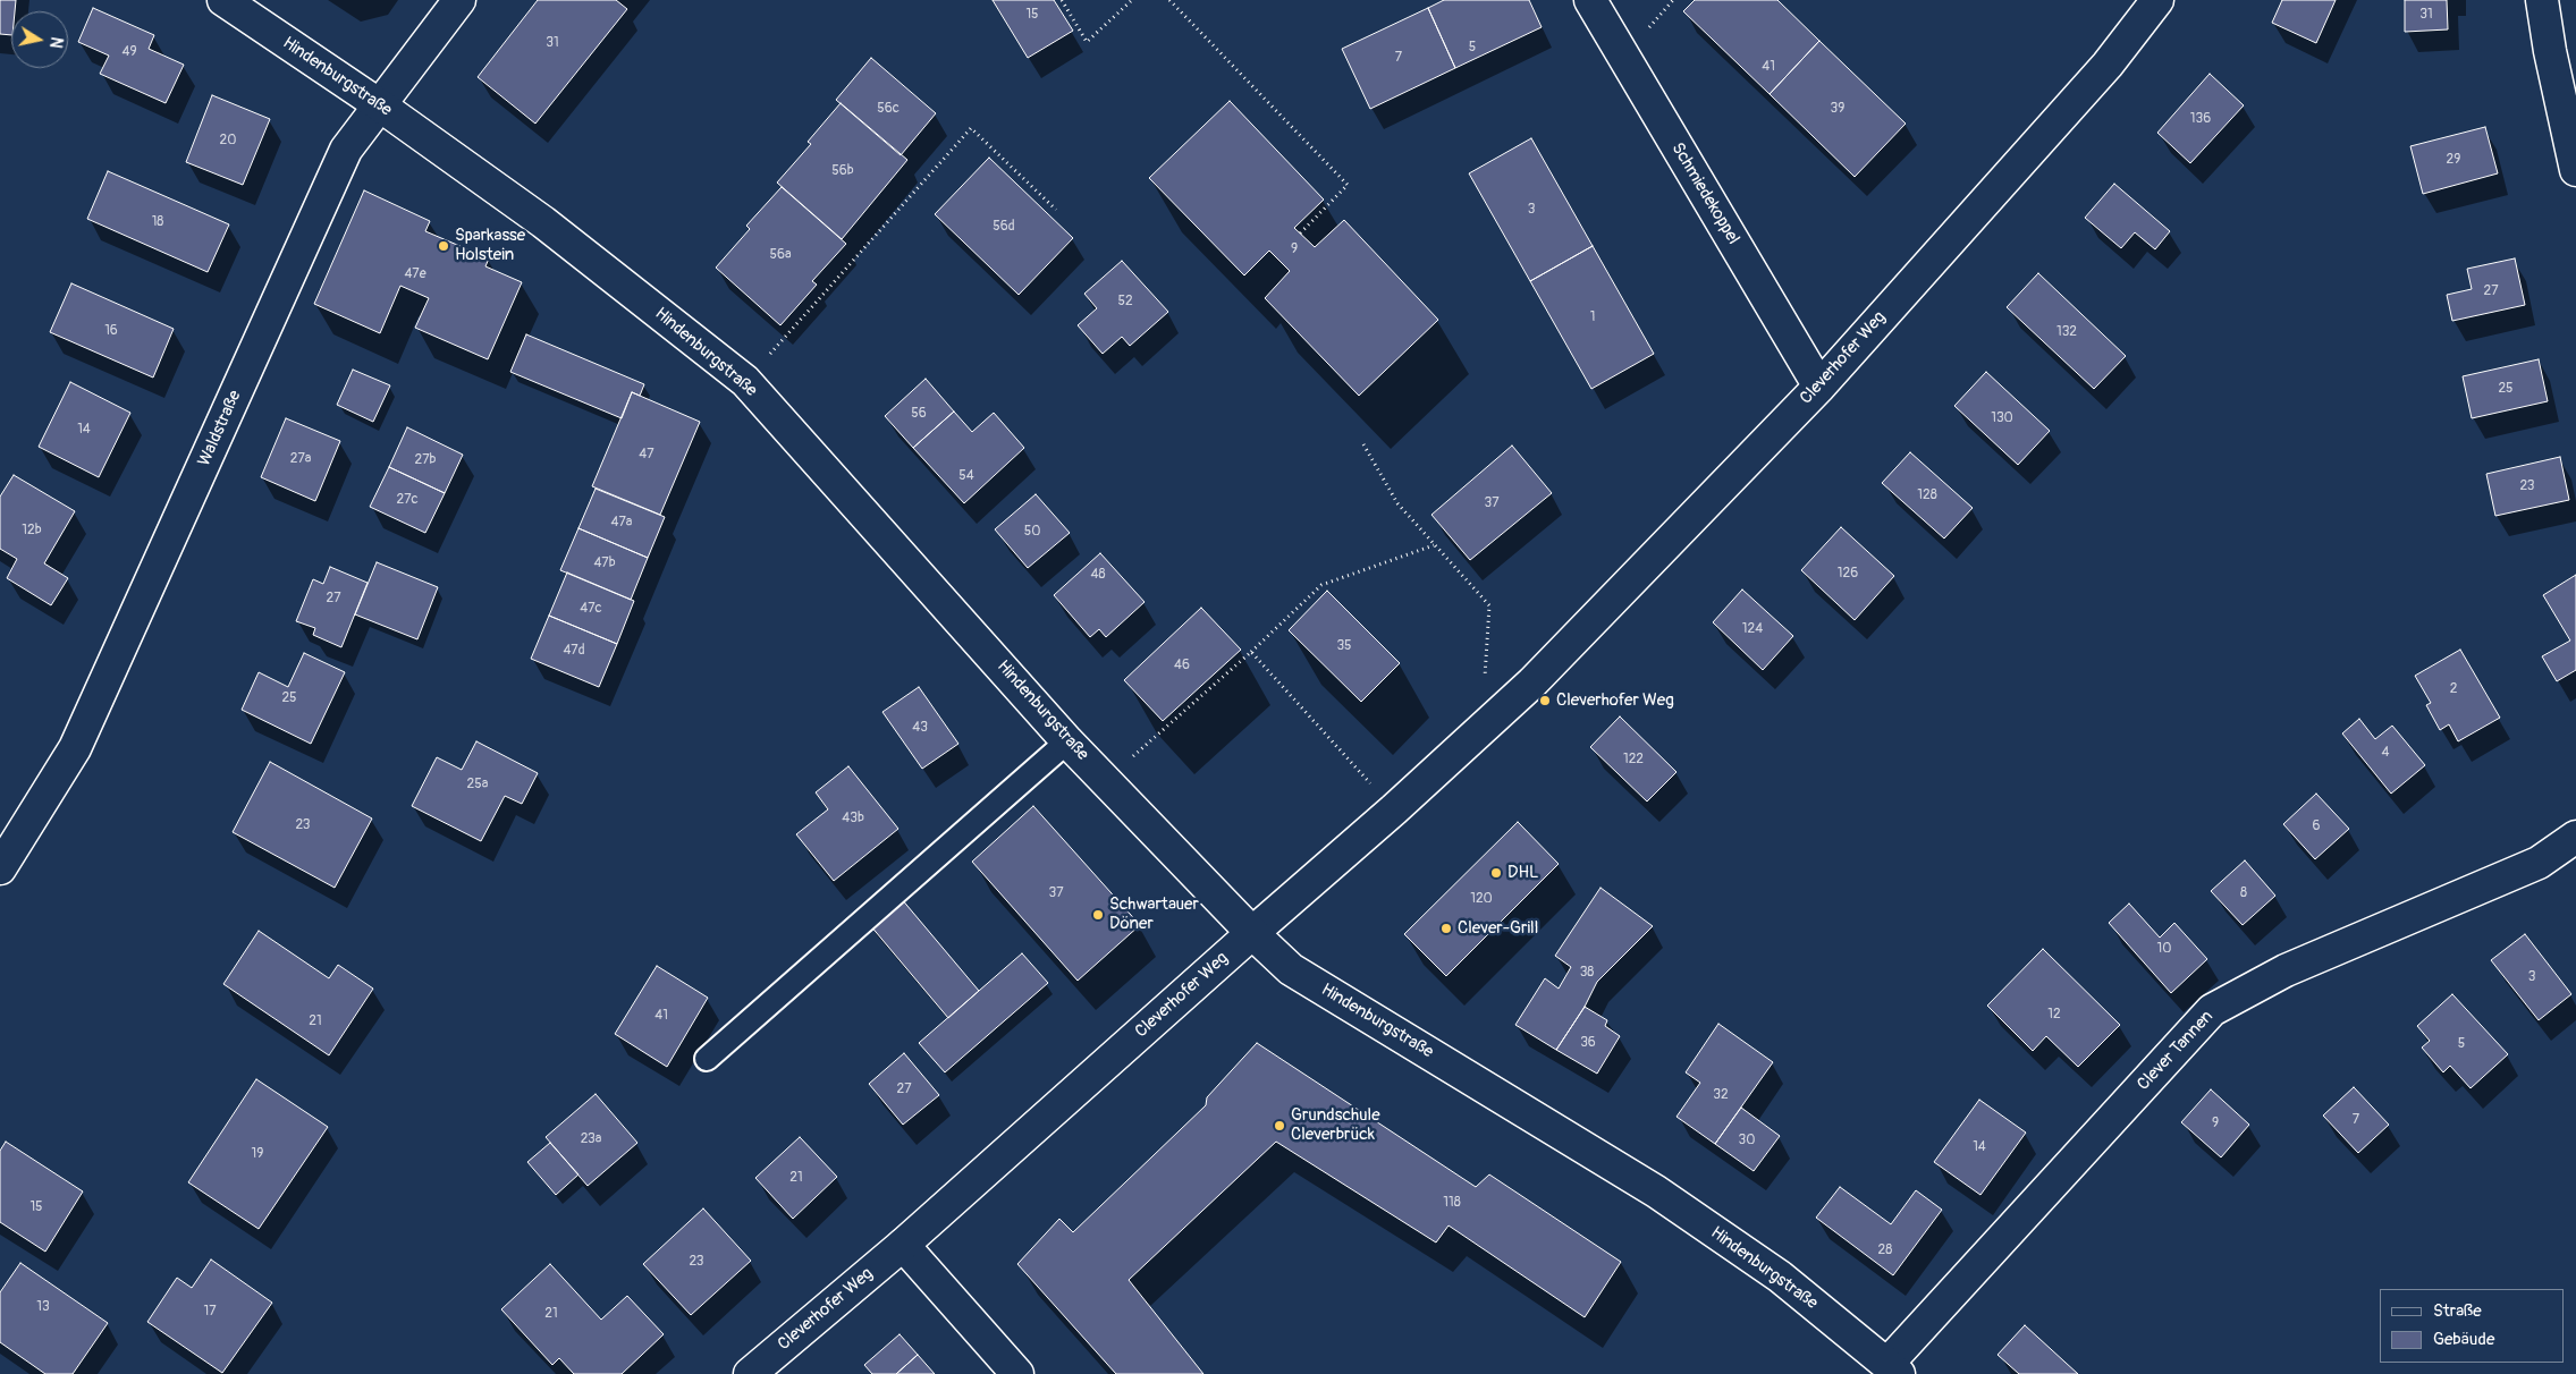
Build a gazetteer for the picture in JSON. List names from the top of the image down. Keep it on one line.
{"streets":{"street":["Hindenburgstraße","Schmiedekoppel","Cleverhofer Weg","Waldstraße","Clever Tannen"]},"crossings":[["Hindenburgstraße","Cleverhofer Weg"],["Hindenburgstraße","Waldstraße"],["Hindenburgstraße","Clever Tannen"],["Schmiedekoppel","Cleverhofer Weg"]],"places":["Sparkasse Holstein","Cleverhofer Weg","DHL","Schwartauer Döner","Clever-Grill","Grundschule Cleverbrück"],"house_numbers":["15","31","31","5","49","7","41","56c","39","136","20","29","56b","3","18","56d","9","56a","47e","27","52","1","16","132","25","56","130","14","47","27a","27b","54","23","128","27c","37","47a","12b","50","47b","126","48","27","47c","124","35","47d","46","2","25","43","4","122","25a","43b","23","6","37","8","120","10","38","3","12","41","21","36","5","27","32","7","9","23a","30","14","19","21","118","15","28","23","13","17","21"],"legend":["Straße","Gebäude"],"north":"right"}
